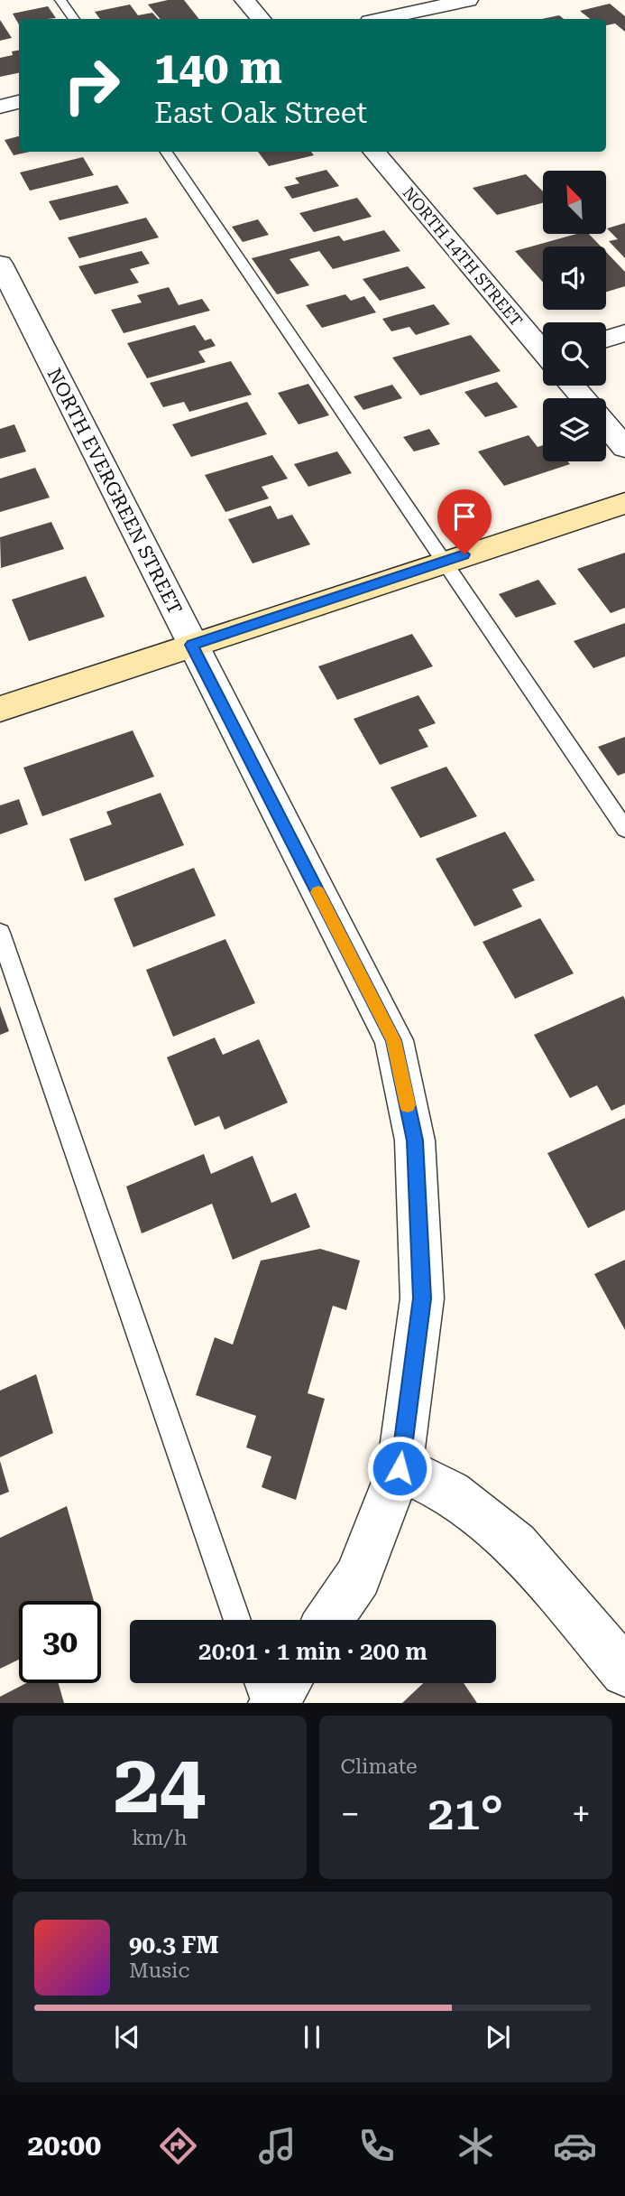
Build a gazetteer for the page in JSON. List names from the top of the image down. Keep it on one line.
{"streets":{"street":["NORTH 14TH STREET","NORTH EVERGREEN STREET"]},"north":"top left","page":{"turn":["140 m","East Oak Street"],"limit":"30","trip":"20:01 · 1 min · 200 m","tile":[["24","km/h"],"Climate"],"heat":["−","21°","+"],"song":["90.3 FM","Music"],"tabs":"20:00"}}
